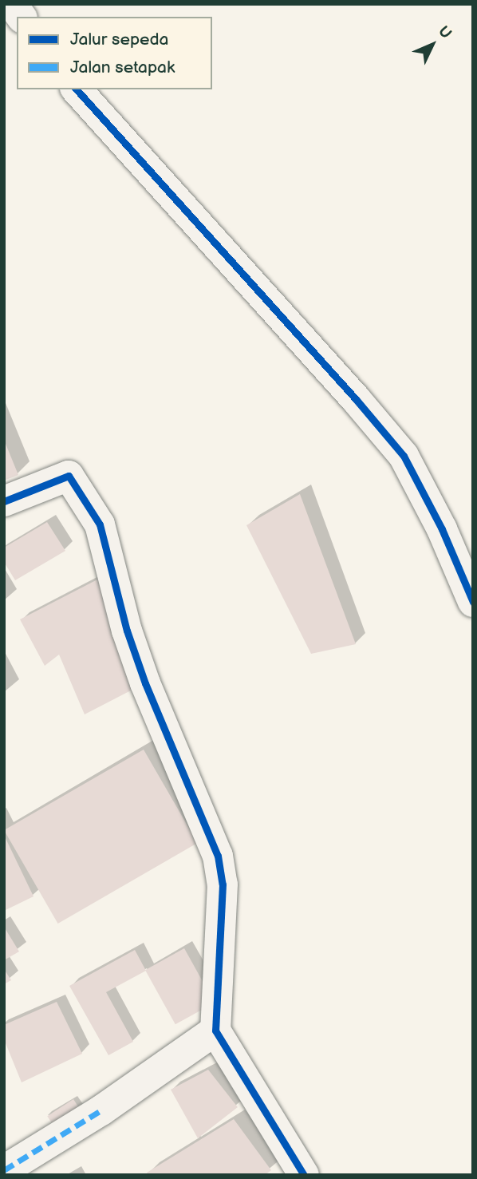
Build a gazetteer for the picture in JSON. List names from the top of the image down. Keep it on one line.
{"legend":["Jalur sepeda","Jalan setapak"],"north":"top right"}
